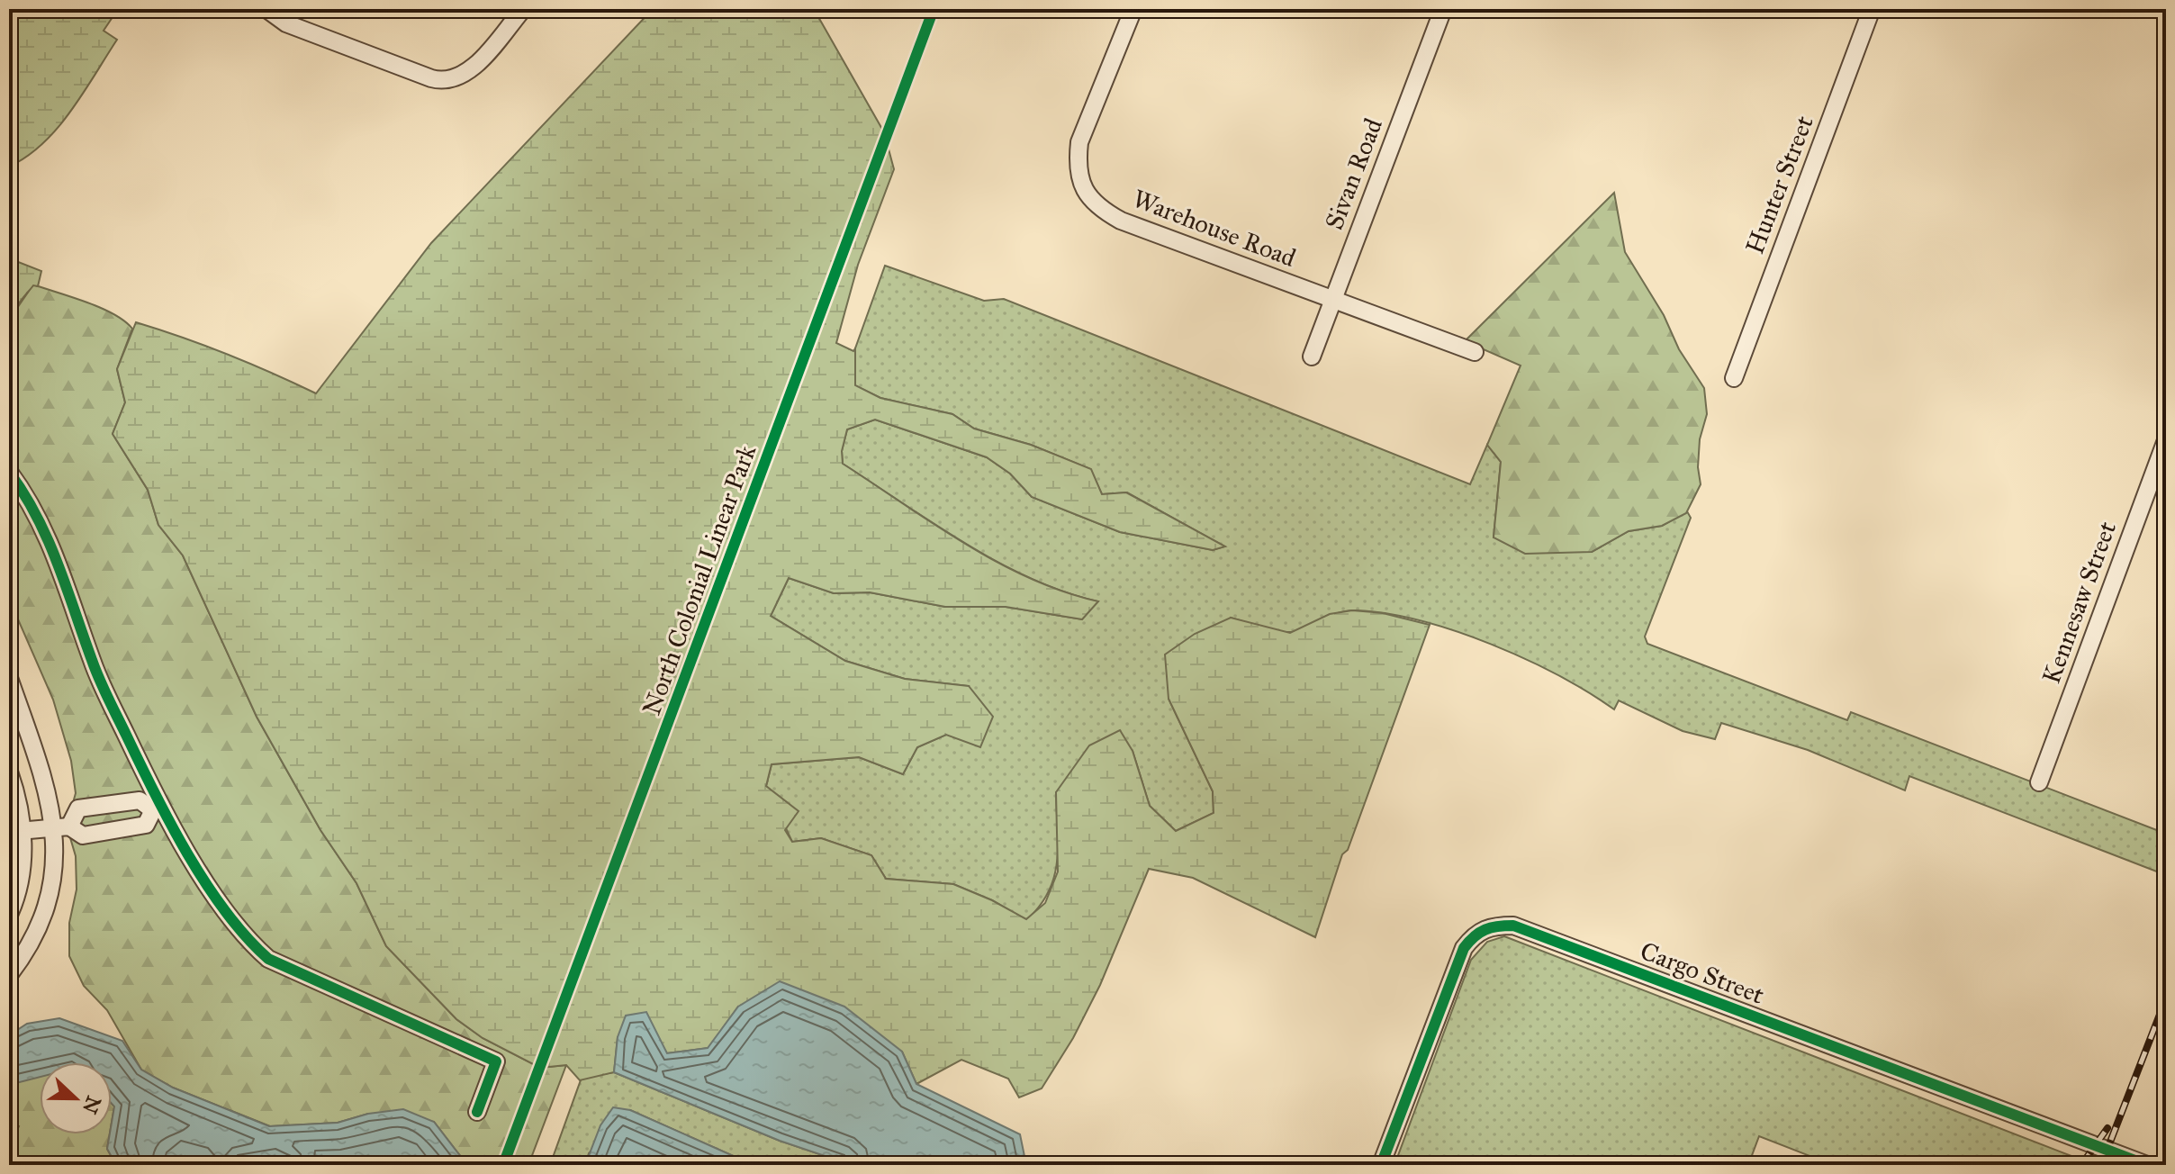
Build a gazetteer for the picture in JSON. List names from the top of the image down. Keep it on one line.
{"streets":{"street":["Sivan Road","Hunter Street","Warehouse Road","Kennesaw Street","Cargo Street"],"cycle path":["North Colonial Linear Park"]},"crossings":[["Sivan Road","Warehouse Road"]],"north":"right"}
